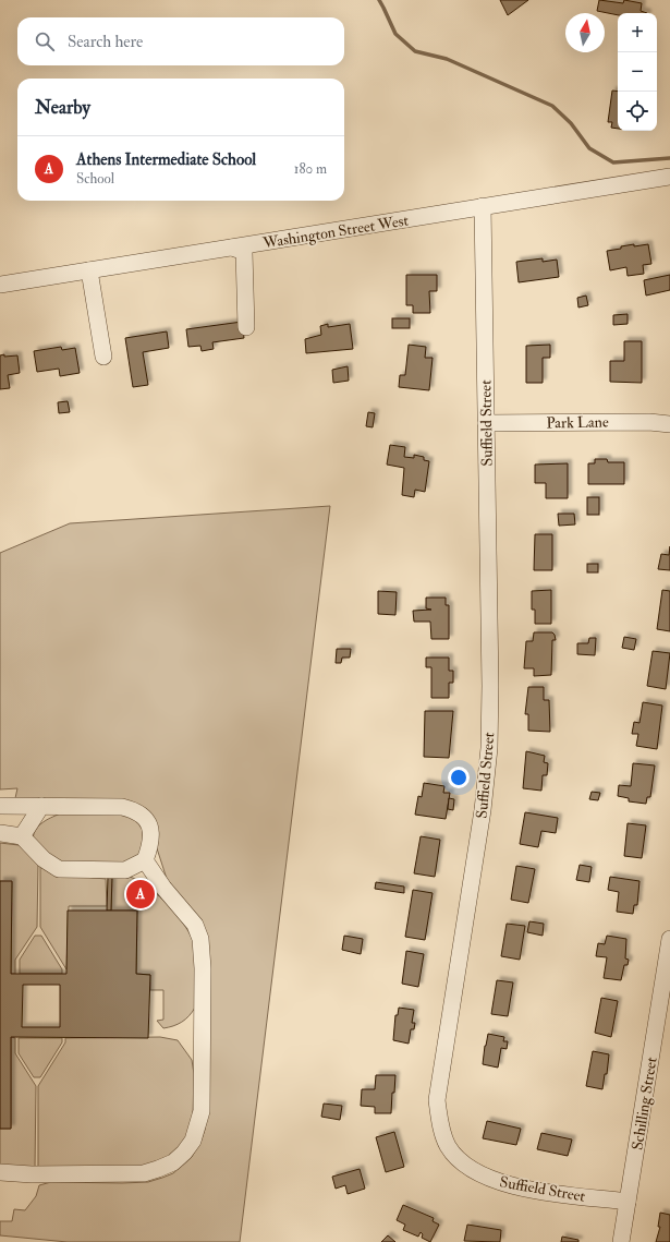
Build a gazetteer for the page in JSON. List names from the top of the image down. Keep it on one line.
{"streets":{"street":["Washington Street West","Park Lane","Suffield Street","Schilling Street"]},"crossings":[["Washington Street West","Suffield Street"],["Park Lane","Suffield Street"],["Suffield Street","Schilling Street"]],"north":"top","page":{"map_buttons":["+","−"],"search":"Search here","heading":"Nearby","list":[{"mark":"A","name":"Athens Intermediate School","note":"School","value":"180 m"}],"pins":"A"}}
